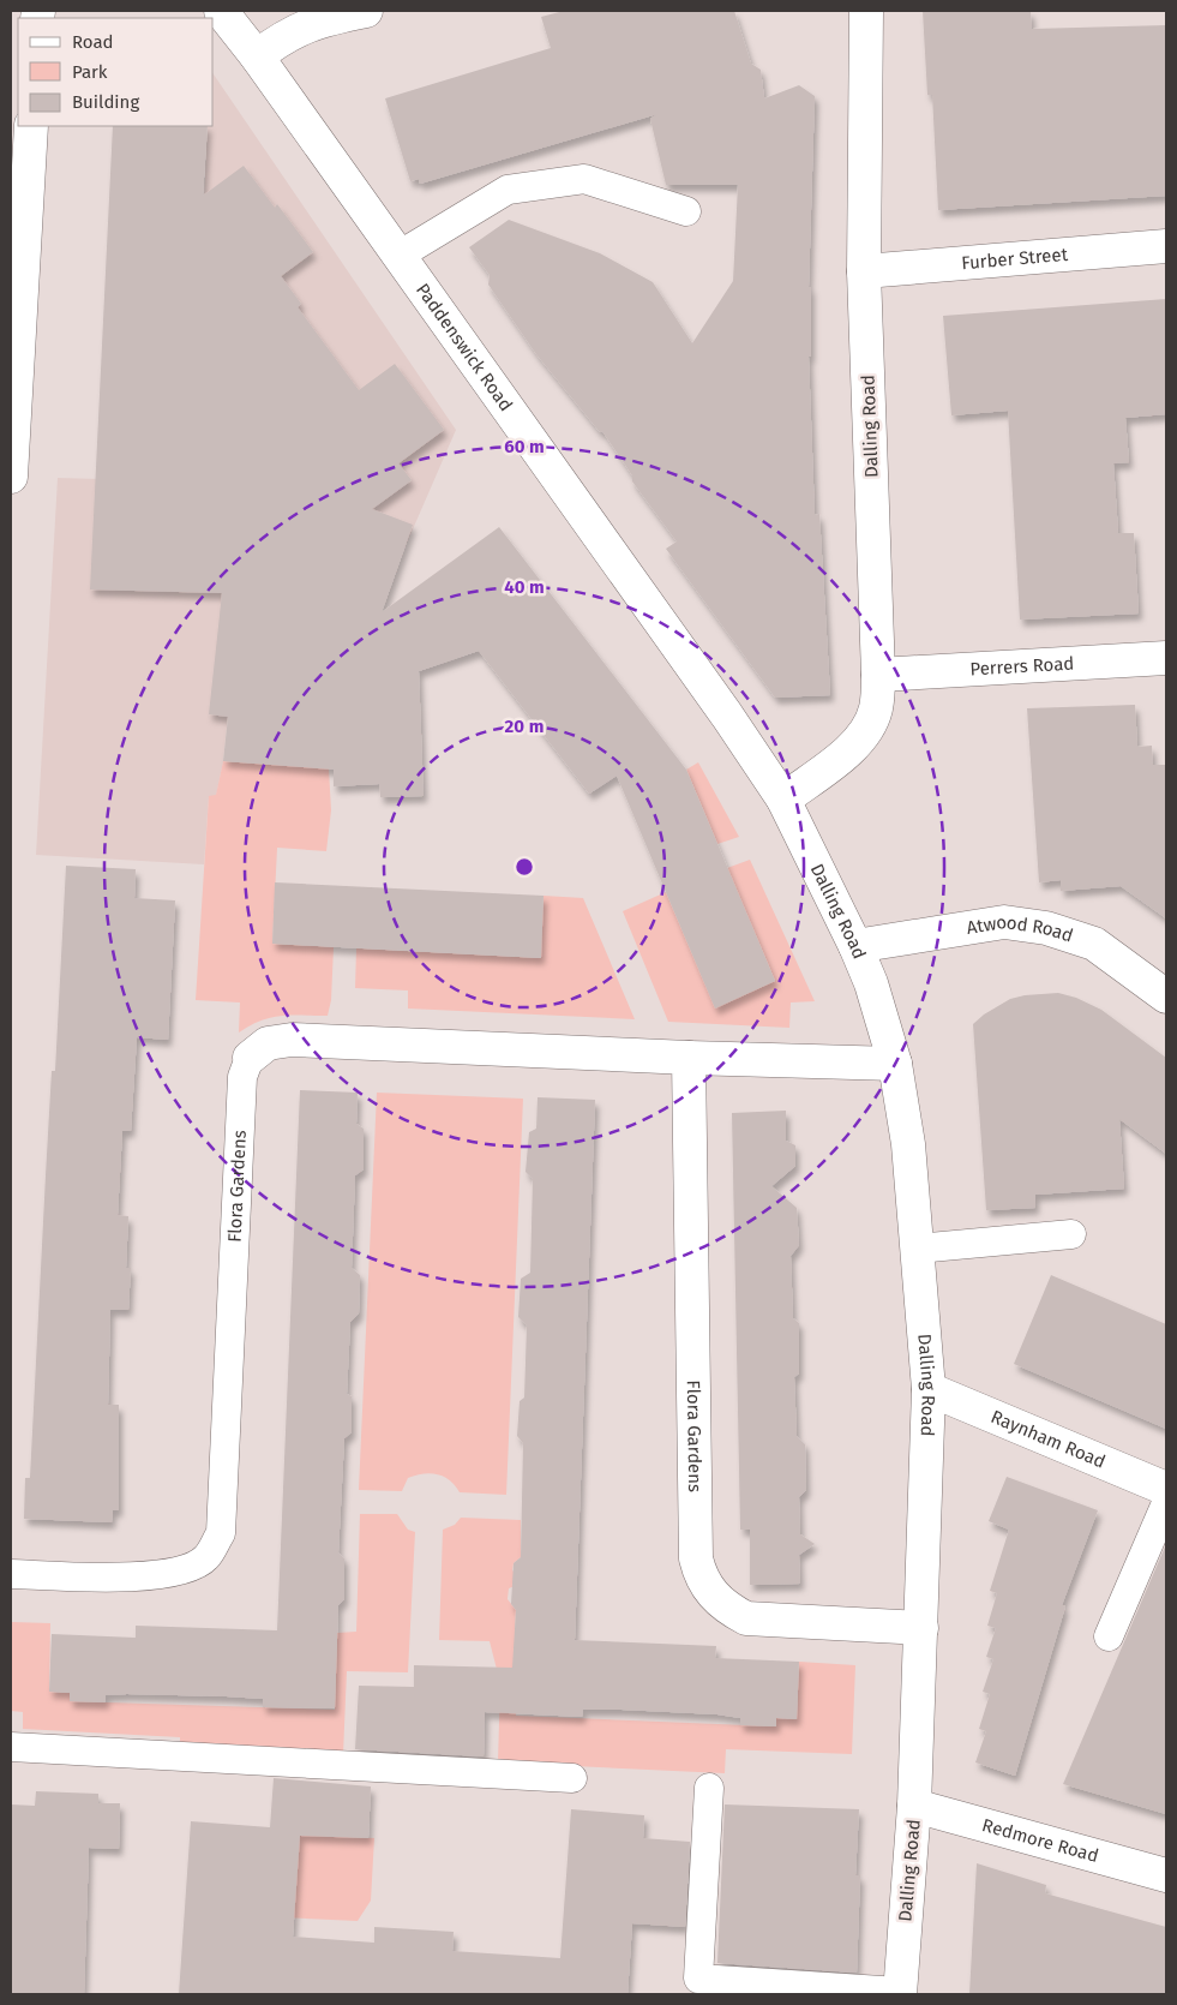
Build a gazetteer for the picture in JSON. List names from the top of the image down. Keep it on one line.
{"streets":{"street":["Furber Street","Paddenswick Road","Dalling Road","Perrers Road","Atwood Road","Flora Gardens","Raynham Road","Redmore Road"]},"crossings":[["Furber Street","Dalling Road"],["Paddenswick Road","Dalling Road"],["Dalling Road","Perrers Road"],["Dalling Road","Atwood Road"],["Dalling Road","Flora Gardens"],["Dalling Road","Raynham Road"],["Dalling Road","Redmore Road"]],"legend":["Road","Park","Building"],"rings":["60 m","40 m","20 m"]}
